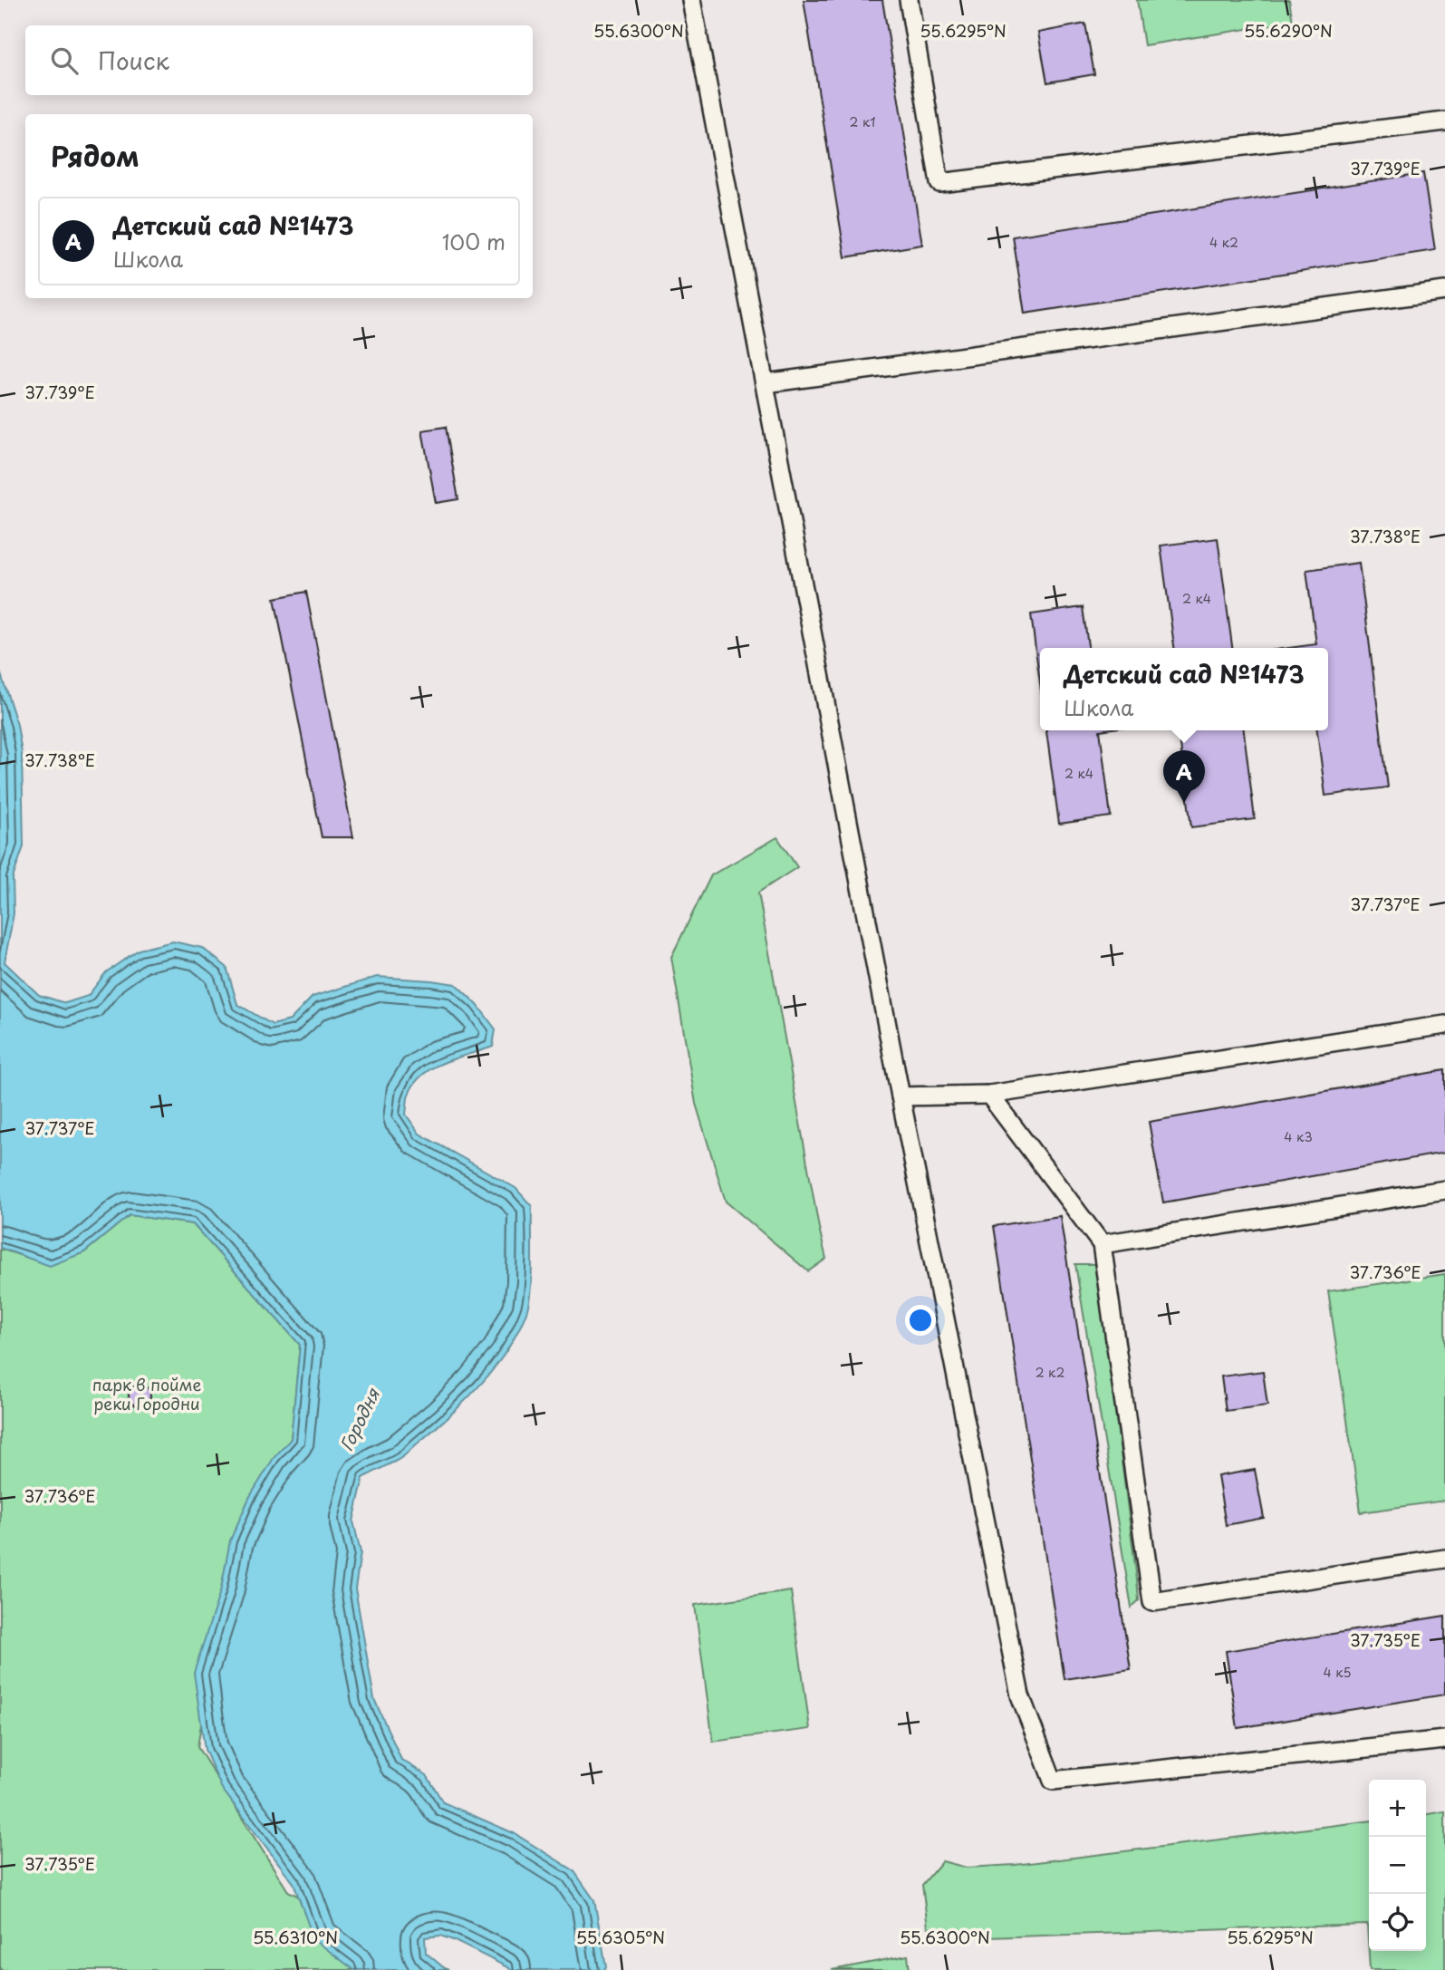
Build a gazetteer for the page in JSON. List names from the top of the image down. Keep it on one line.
{"water":["Городня"],"parks":["парк в пойме реки Городни"],"house_numbers":["2 к1","4 к2","2 к4","2 к4","4 к3","2 к2","4 к5"],"page":{"search":"Поиск","heading":"Рядом","list":[{"mark":"A","name":"Детский сад №1473","note":"Школа","value":"100 m"}],"popup":["Детский сад №1473","Школа"],"pins":"A","map_buttons":["+","−"]},"coordinates":["55.6300°N","55.6295°N","55.6290°N","37.739°E","37.738°E","37.737°E","37.736°E","37.735°E","55.6310°N","55.6305°N"]}
